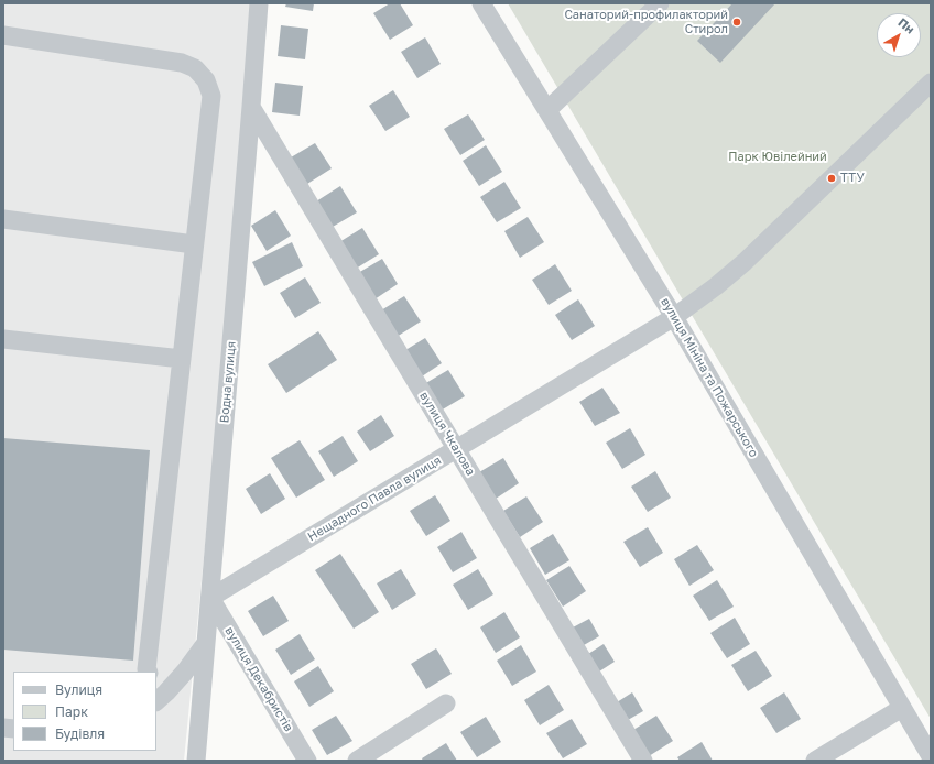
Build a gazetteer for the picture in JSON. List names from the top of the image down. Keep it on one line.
{"streets":{"street":["вулиця Мініна та Пожарського","Водна вулиця","вулиця Чкалова","Нещадного Павла вулиця","вулиця Декабристів"]},"crossings":[["вулиця Мініна та Пожарського","Нещадного Павла вулиця"],["Водна вулиця","вулиця Чкалова"],["Водна вулиця","Нещадного Павла вулиця"],["Водна вулиця","вулиця Декабристів"],["вулиця Чкалова","Нещадного Павла вулиця"],["Нещадного Павла вулиця","вулиця Декабристів"]],"parks":["Парк Ювілейний"],"places":["Санаторий-профилакторий Стирол","ТТУ"],"legend":["Вулиця","Парк","Будівля"],"north":"top right"}
